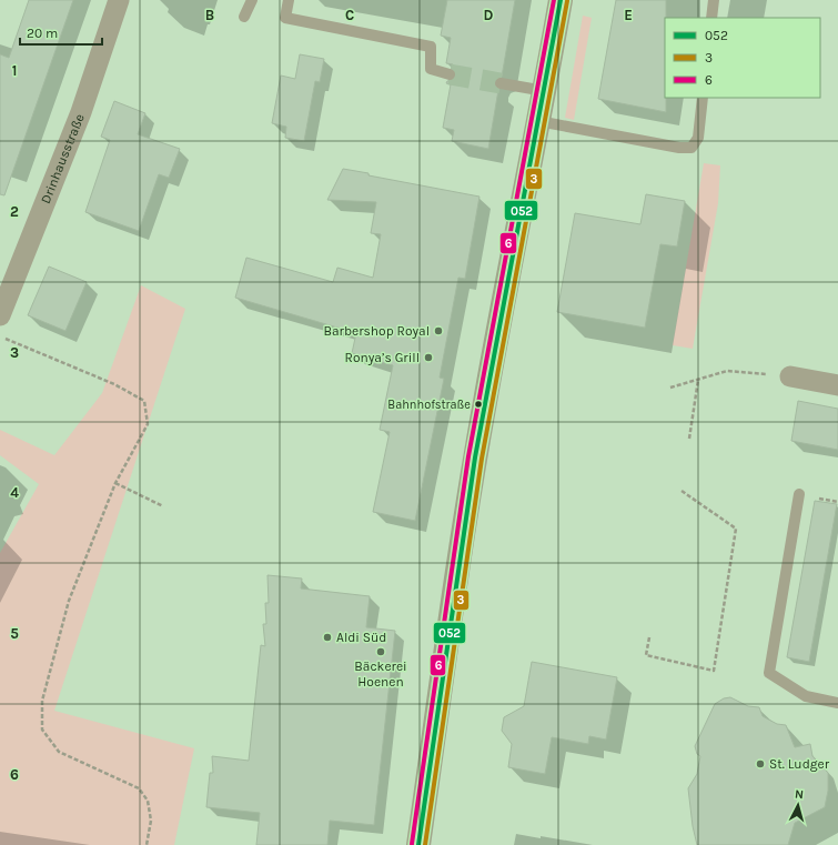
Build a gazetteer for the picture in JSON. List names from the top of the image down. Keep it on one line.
{"streets":{"street":["Drinhausstraße"]},"places":["Barbershop Royal","Ronya’s Grill","Bahnhofstraße","Aldi Süd","Bäckerei Hoenen","St. Ludger"],"lines":["transit line 052","transit line 6","transit line 3"],"legend":["052","3","6"],"scale_bar":"20 m","north":"top","grid":{"columns":["B","C","D","E"],"rows":["1","2","3","4","5","6"]}}
